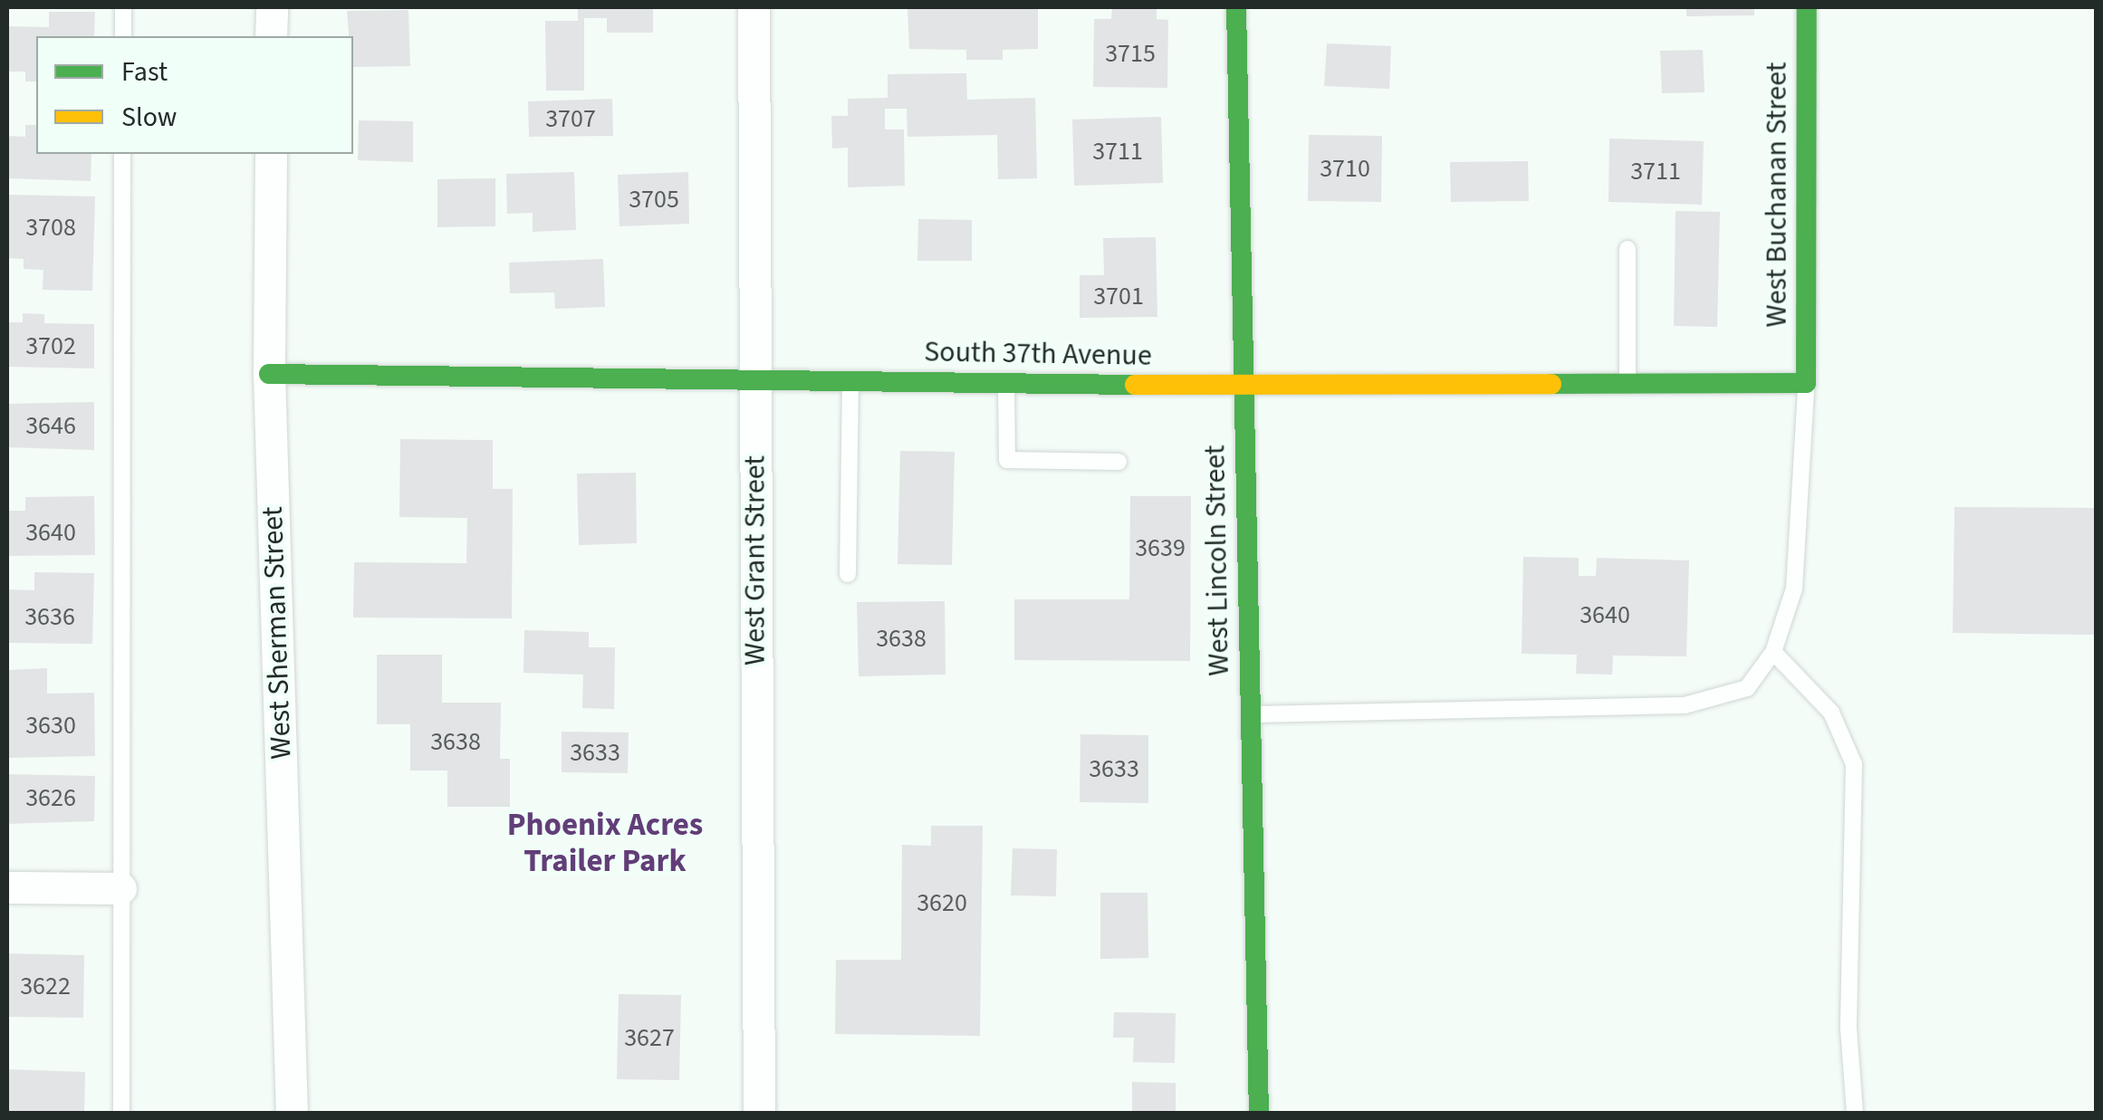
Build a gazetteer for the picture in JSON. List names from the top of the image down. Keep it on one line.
{"streets":{"street":["West Buchanan Street","South 37th Avenue","West Grant Street","West Lincoln Street","West Sherman Street"]},"crossings":[["West Buchanan Street","South 37th Avenue"],["South 37th Avenue","West Grant Street"],["South 37th Avenue","West Lincoln Street"],["South 37th Avenue","West Sherman Street"]],"districts":["Phoenix Acres Trailer Park"],"house_numbers":["3715","3707","3711","3710","3711","3705","3708","3701","3702","3646","3640","3639","3640","3636","3638","3630","3638","3633","3633","3626","3620","3622","3627"],"legend":["Fast","Slow"]}
